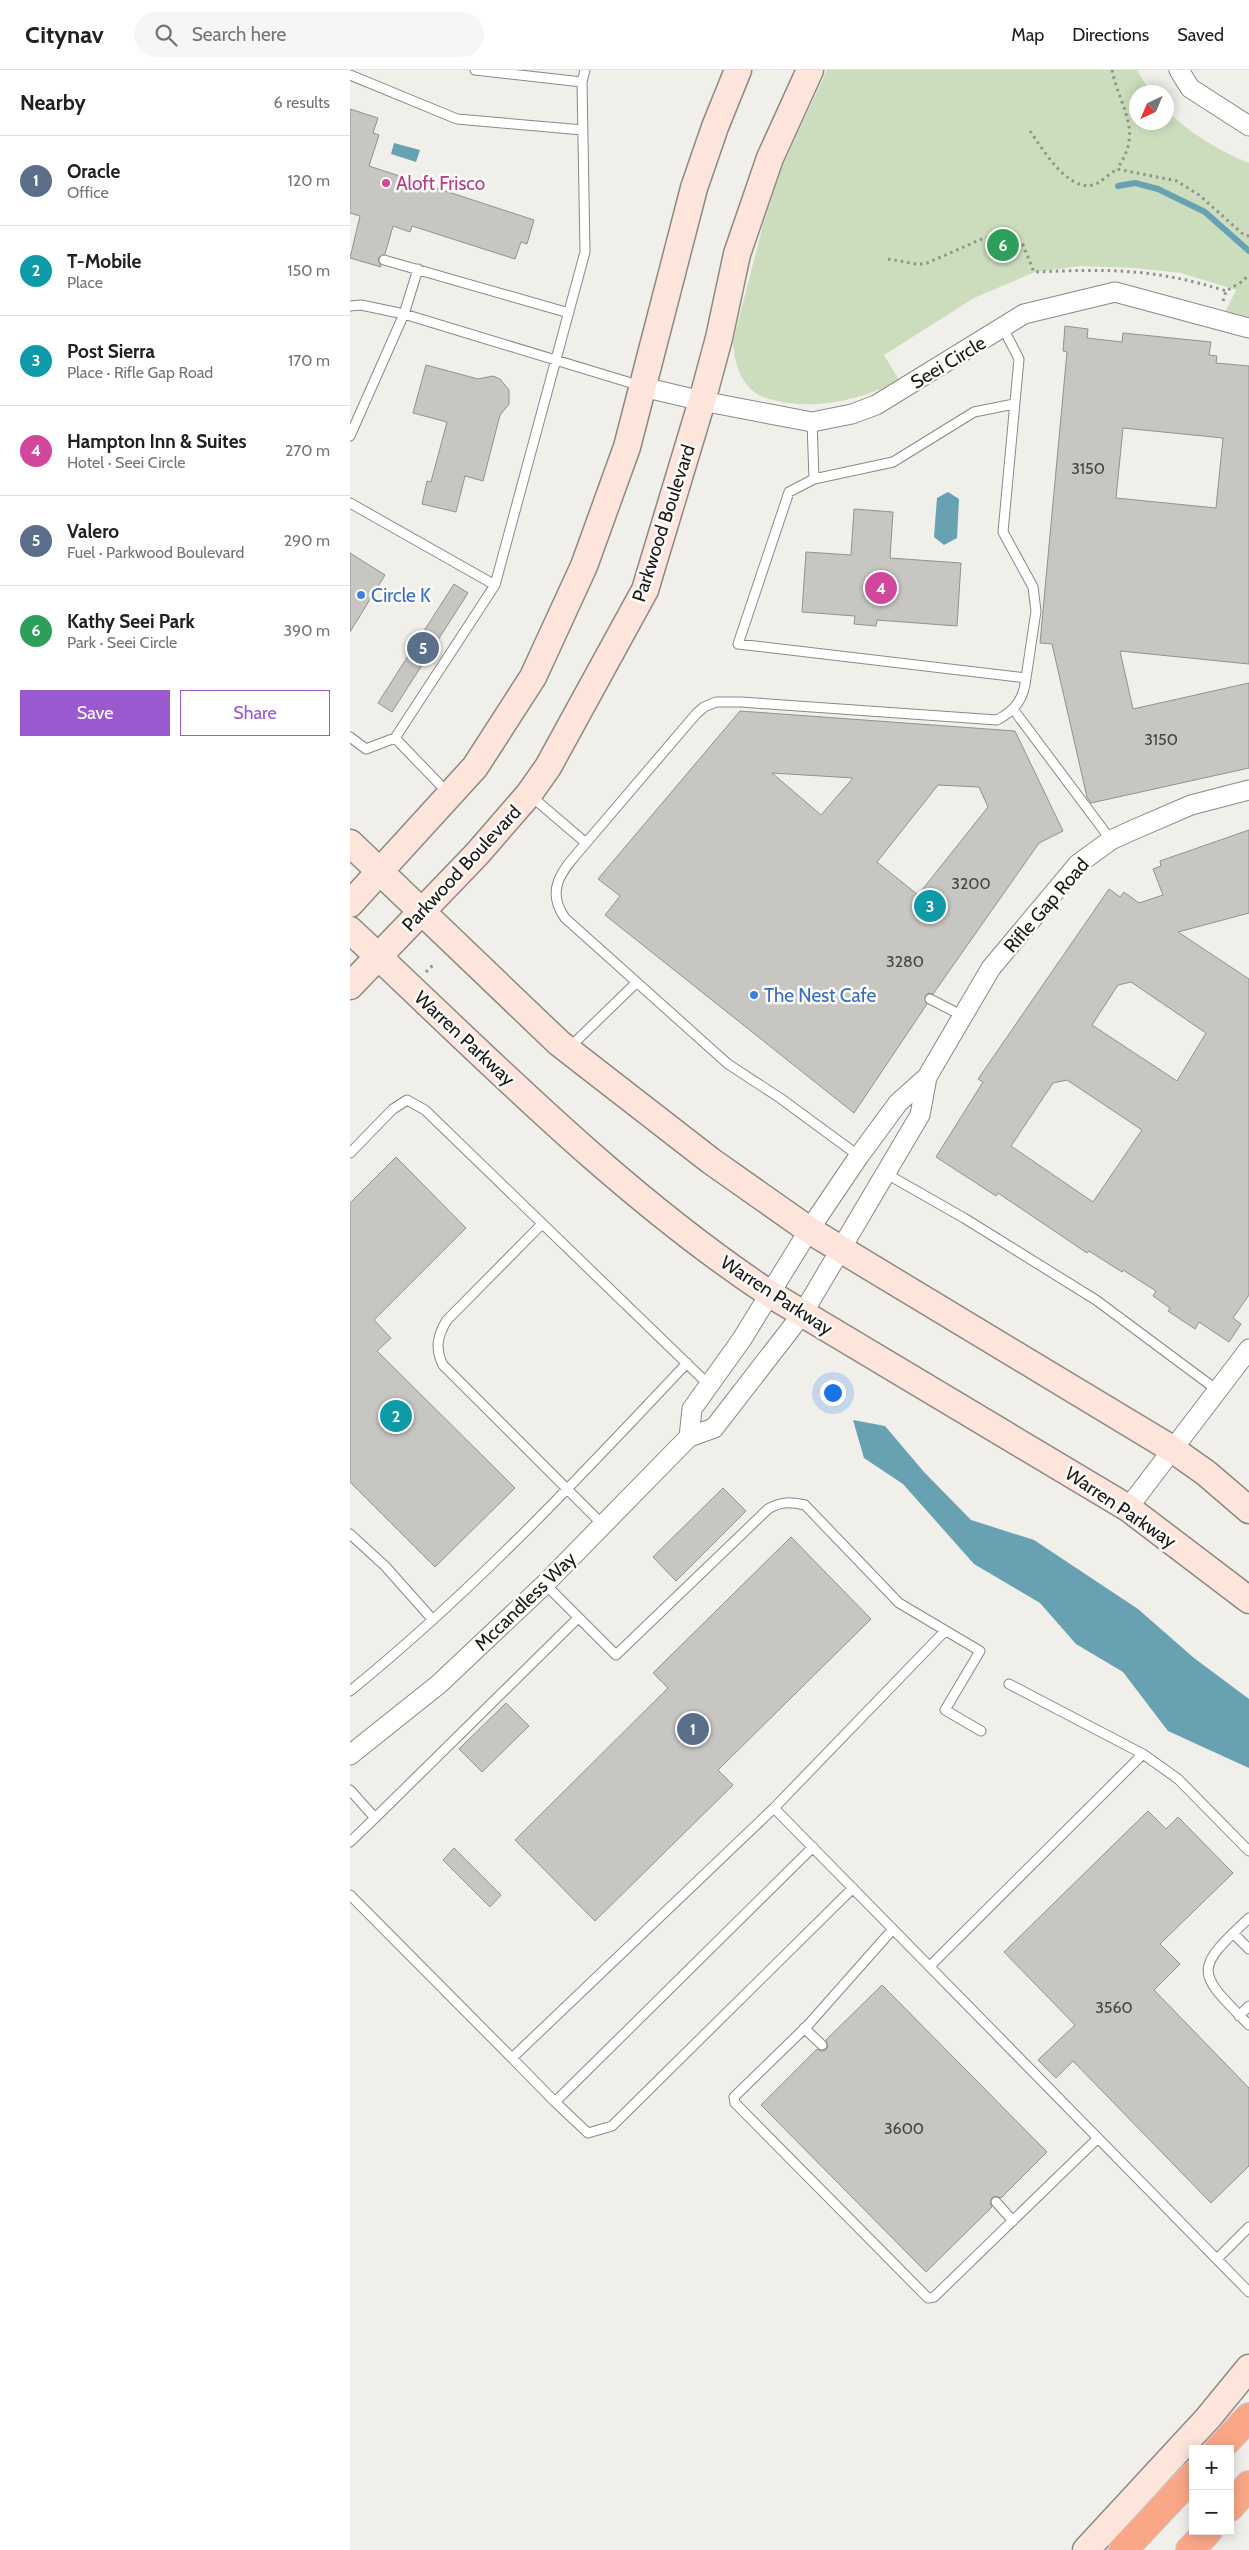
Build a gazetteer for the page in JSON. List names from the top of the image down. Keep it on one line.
{"streets":{"main road":["Parkwood Boulevard","Warren Parkway"],"street":["Seei Circle","Rifle Gap Road","Mccandless Way"]},"crossings":[["Seei Circle","Parkwood Boulevard"],["Parkwood Boulevard","Warren Parkway"],["Rifle Gap Road","Warren Parkway"],["Rifle Gap Road","Mccandless Way"],["Warren Parkway","Mccandless Way"]],"places":["Aloft Frisco","Circle K","The Nest Cafe"],"house_numbers":["3150","3150","3200","3280","3560","3600"],"north":"bottom left","page":{"header":"Citynav","search":"Search here","nav":["Map","Directions","Saved"],"heading":["Nearby","6 results"],"list":[{"mark":"1","name":"Oracle","note":"Office","value":"120 m"},{"mark":"2","name":"T-Mobile","note":"Place","value":"150 m"},{"mark":"3","name":"Post Sierra","note":"Place · Rifle Gap Road","value":"170 m"},{"mark":"4","name":"Hampton Inn & Suites","note":"Hotel · Seei Circle","value":"270 m"},{"mark":"5","name":"Valero","note":"Fuel · Parkwood Boulevard","value":"290 m"},{"mark":"6","name":"Kathy Seei Park","note":"Park · Seei Circle","value":"390 m"}],"pins":["6","4","5","3","2","1"],"buttons":["Save","Share"],"map_buttons":["+","−"]}}
